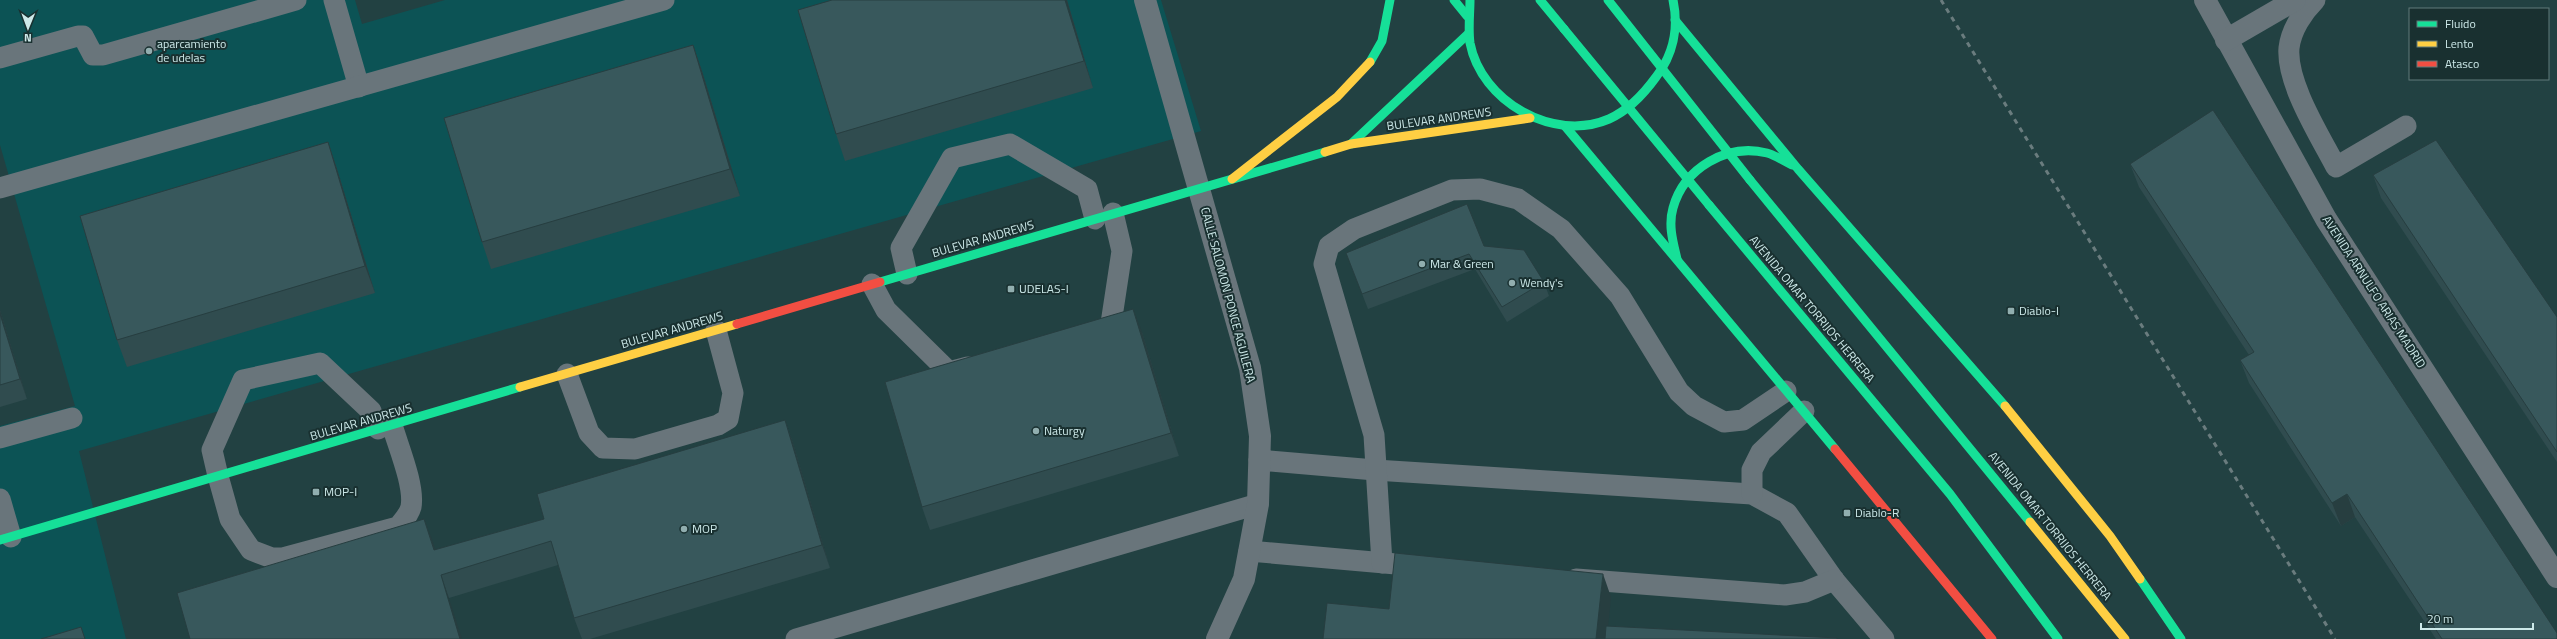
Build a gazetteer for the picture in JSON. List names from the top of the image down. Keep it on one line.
{"streets":{"main road":["BULEVAR ANDREWS","AVENIDA OMAR TORRIJOS HERRERA"],"street":["AVENIDA ARNULFO ARIAS MADRID","CALLE SALOMON PONCE AGUILERA"]},"crossings":[["BULEVAR ANDREWS","CALLE SALOMON PONCE AGUILERA"]],"places":{"other":["aparcamiento de udelas","Mar & Green","Wendy's","Naturgy","MOP"],"transit":["UDELAS-I","Diablo-I","MOP-I","Diablo-R"]},"legend":["Fluido","Lento","Atasco"],"scale_bar":"20 m","north":"bottom"}
